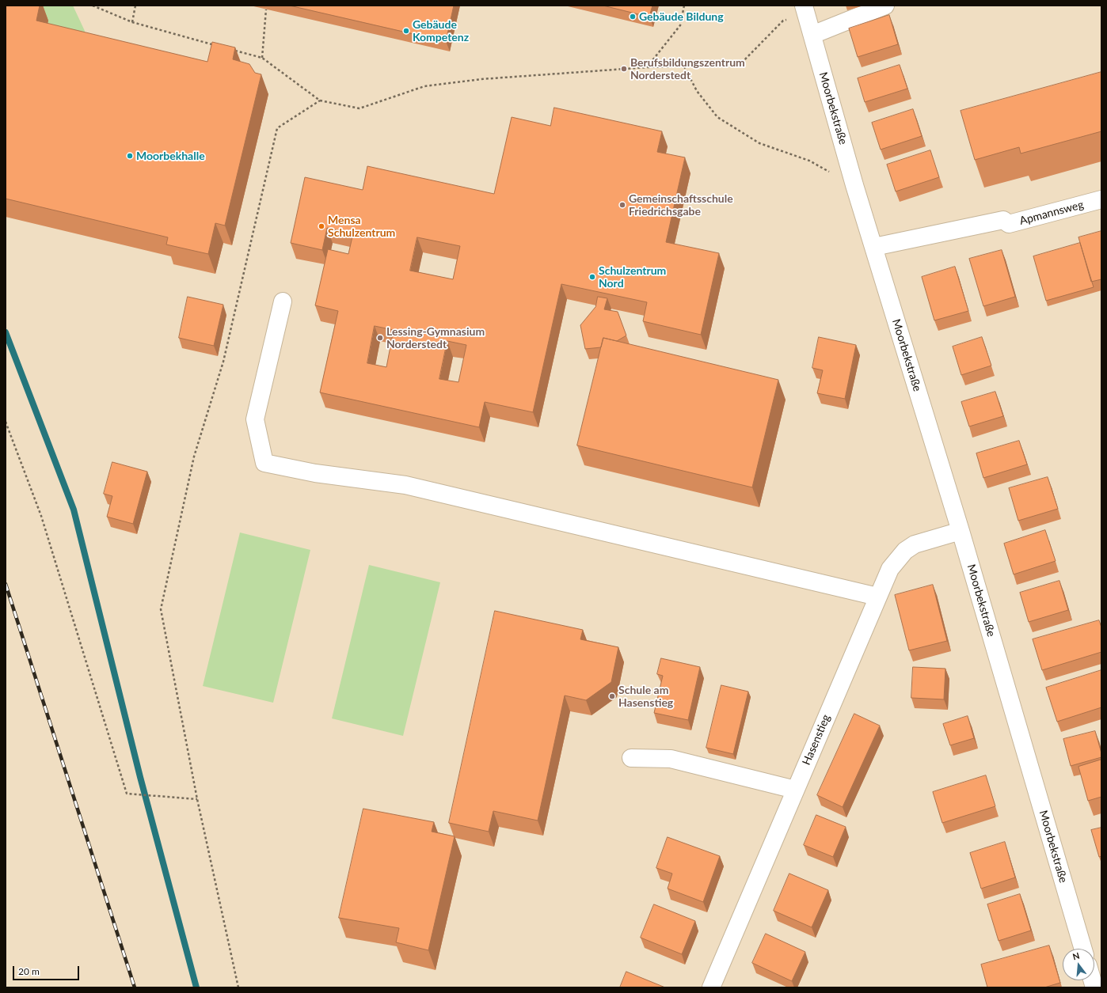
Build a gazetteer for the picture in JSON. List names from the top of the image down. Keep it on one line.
{"streets":{"street":["Moorbekstraße","Apmannsweg","Hasenstieg"]},"crossings":[["Moorbekstraße","Apmannsweg"],["Moorbekstraße","Hasenstieg"]],"places":["Gebäude Bildung","Gebäude Kompetenz","Berufsbildungszentrum Norderstedt","Moorbekhalle","Gemeinschaftsschule Friedrichsgabe","Mensa Schulzentrum","Schulzentrum Nord","Lessing-Gymnasium Norderstedt","Schule am Hasenstieg"],"scale_bar":"20 m","north":"top"}
